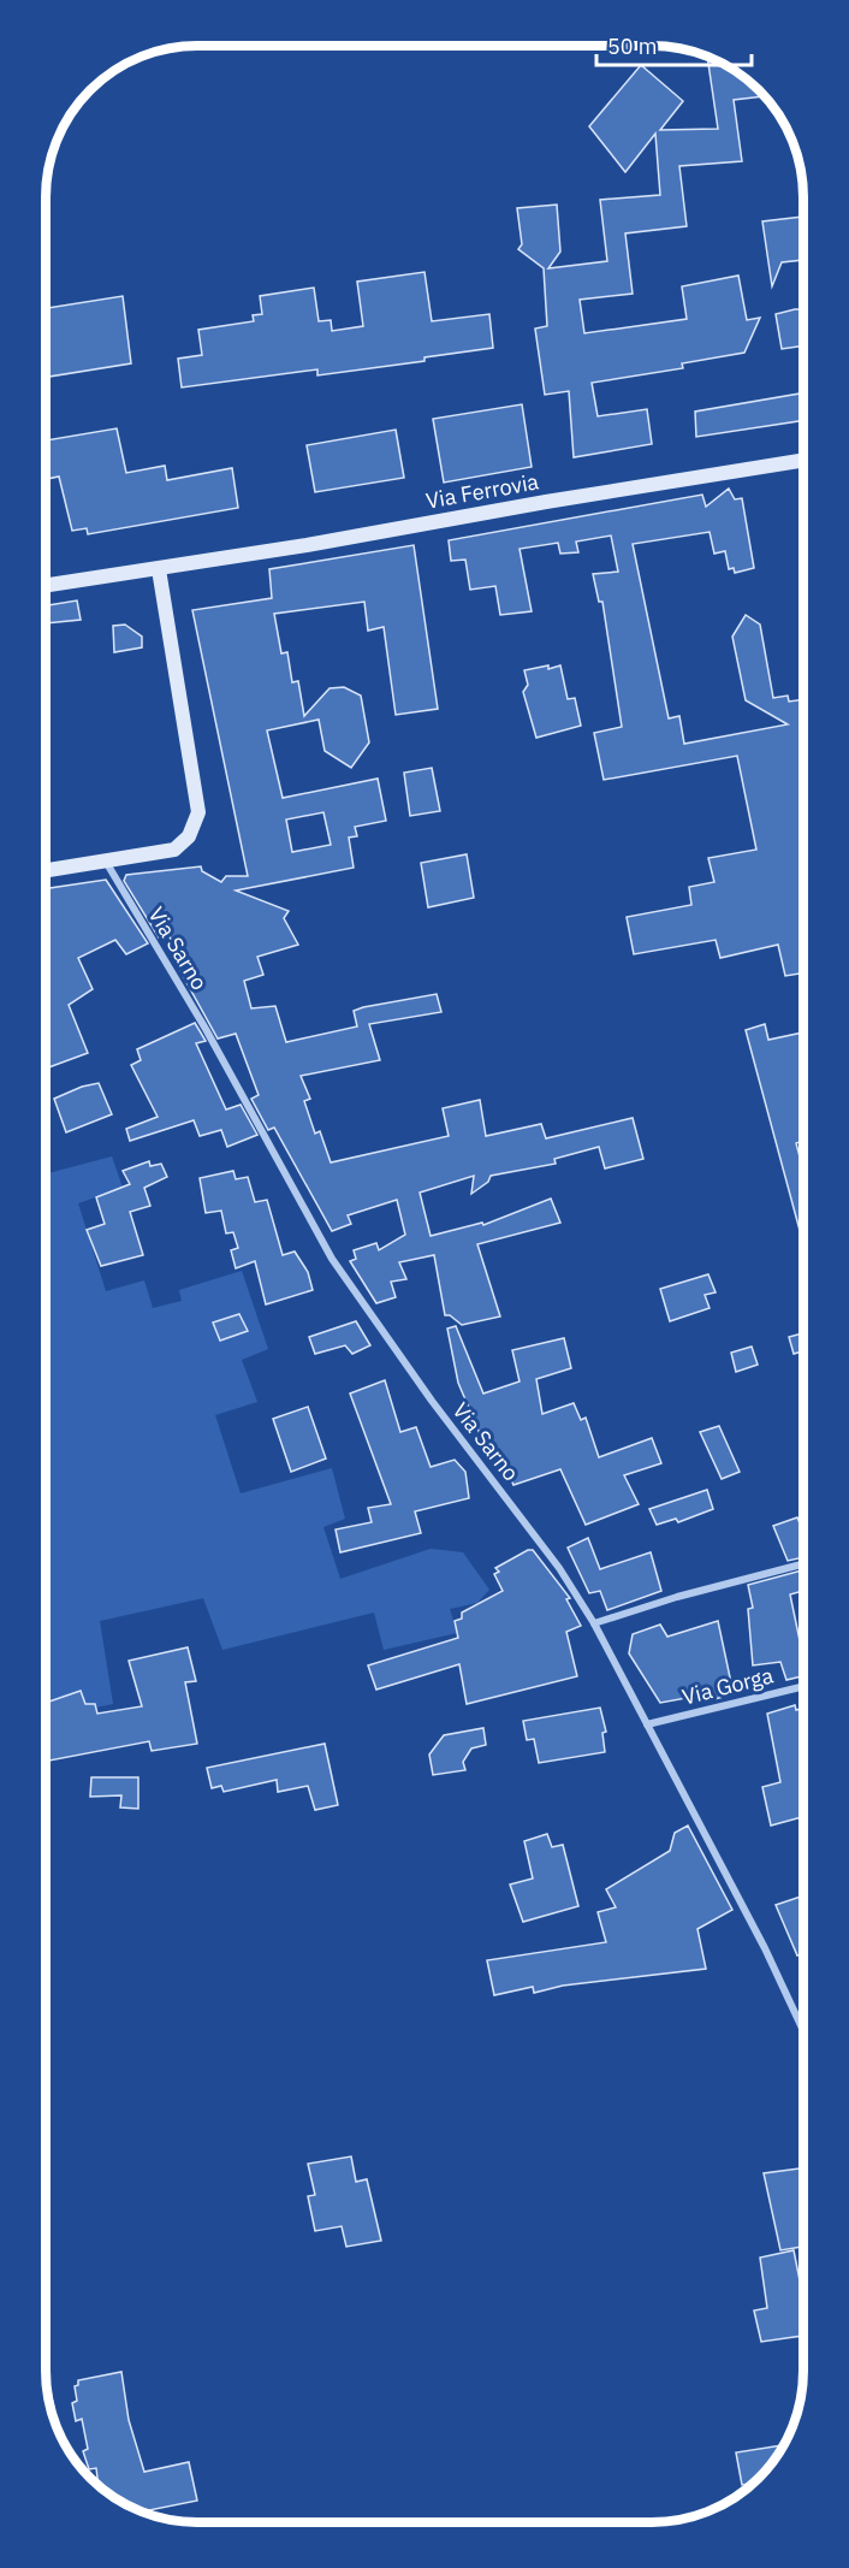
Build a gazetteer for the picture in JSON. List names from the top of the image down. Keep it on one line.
{"streets":{"main road":["Via Ferrovia"],"street":["Via Sarno","Via Gorga"]},"crossings":[["Via Sarno","Via Gorga"]],"scale_bar":"50 m"}
